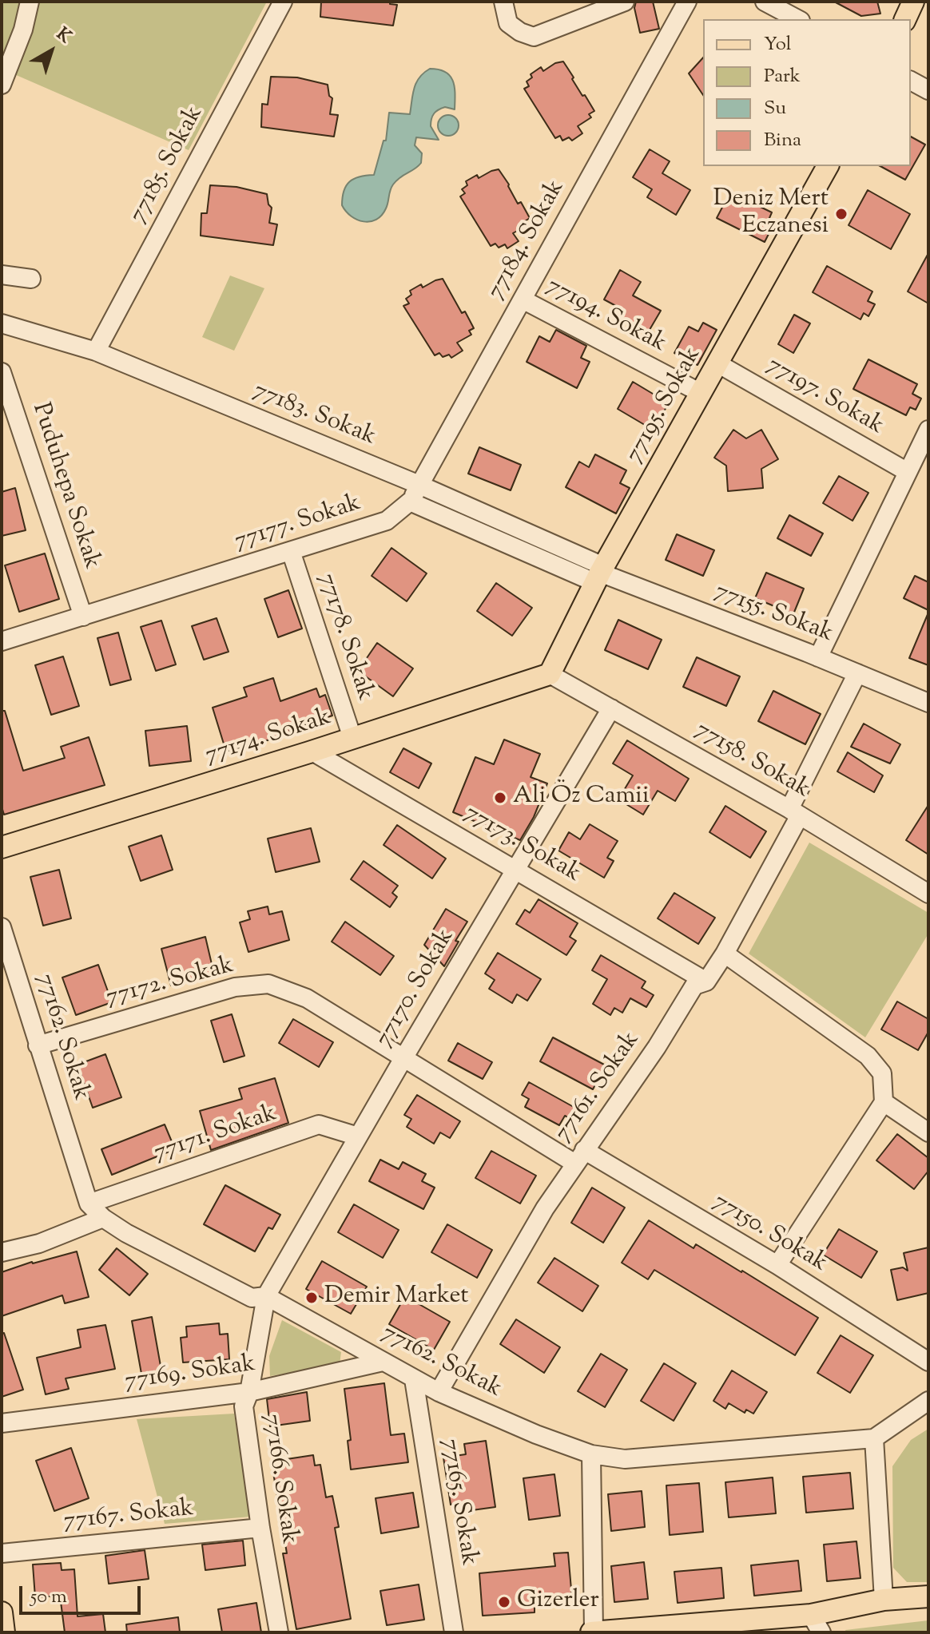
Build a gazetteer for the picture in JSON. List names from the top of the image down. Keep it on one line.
{"streets":{"main road":["77195. Sokak","77174. Sokak"],"street":["77185. Sokak","77184. Sokak","77194. Sokak","77197. Sokak","77183. Sokak","Puduhepa Sokak","77177. Sokak","77155. Sokak","77178. Sokak","77158. Sokak","77173. Sokak","77172. Sokak","77170. Sokak","77162. Sokak","77161. Sokak","77171. Sokak","77150. Sokak","77169. Sokak","77166. Sokak","77165. Sokak","77167. Sokak"]},"crossings":[["77185. Sokak","77183. Sokak"],["77184. Sokak","77194. Sokak"],["77184. Sokak","77183. Sokak"],["77184. Sokak","77177. Sokak"],["77194. Sokak","77195. Sokak"],["77197. Sokak","77195. Sokak"],["77195. Sokak","77183. Sokak"],["77195. Sokak","77155. Sokak"],["77195. Sokak","77174. Sokak"],["77195. Sokak","77158. Sokak"],["77183. Sokak","77155. Sokak"],["Puduhepa Sokak","77177. Sokak"],["77177. Sokak","77178. Sokak"],["77155. Sokak","77161. Sokak"],["77178. Sokak","77174. Sokak"],["77174. Sokak","77158. Sokak"],["77174. Sokak","77173. Sokak"],["77158. Sokak","77170. Sokak"],["77158. Sokak","77161. Sokak"],["77173. Sokak","77170. Sokak"],["77173. Sokak","77161. Sokak"],["77172. Sokak","77170. Sokak"],["77172. Sokak","77162. Sokak"],["77172. Sokak","77161. Sokak"],["77172. Sokak","77150. Sokak"],["77170. Sokak","77162. Sokak"],["77170. Sokak","77171. Sokak"],["77170. Sokak","77166. Sokak"],["77162. Sokak","77161. Sokak"],["77162. Sokak","77171. Sokak"],["77162. Sokak","77169. Sokak"],["77162. Sokak","77166. Sokak"],["77162. Sokak","77165. Sokak"],["77161. Sokak","77150. Sokak"],["77169. Sokak","77166. Sokak"],["77166. Sokak","77167. Sokak"]],"places":["Deniz Mert Eczanesi","Ali Öz Camii","Demir Market","Gizerler"],"legend":["Yol","Park","Su","Bina"],"scale_bar":"50 m","north":"top right"}
